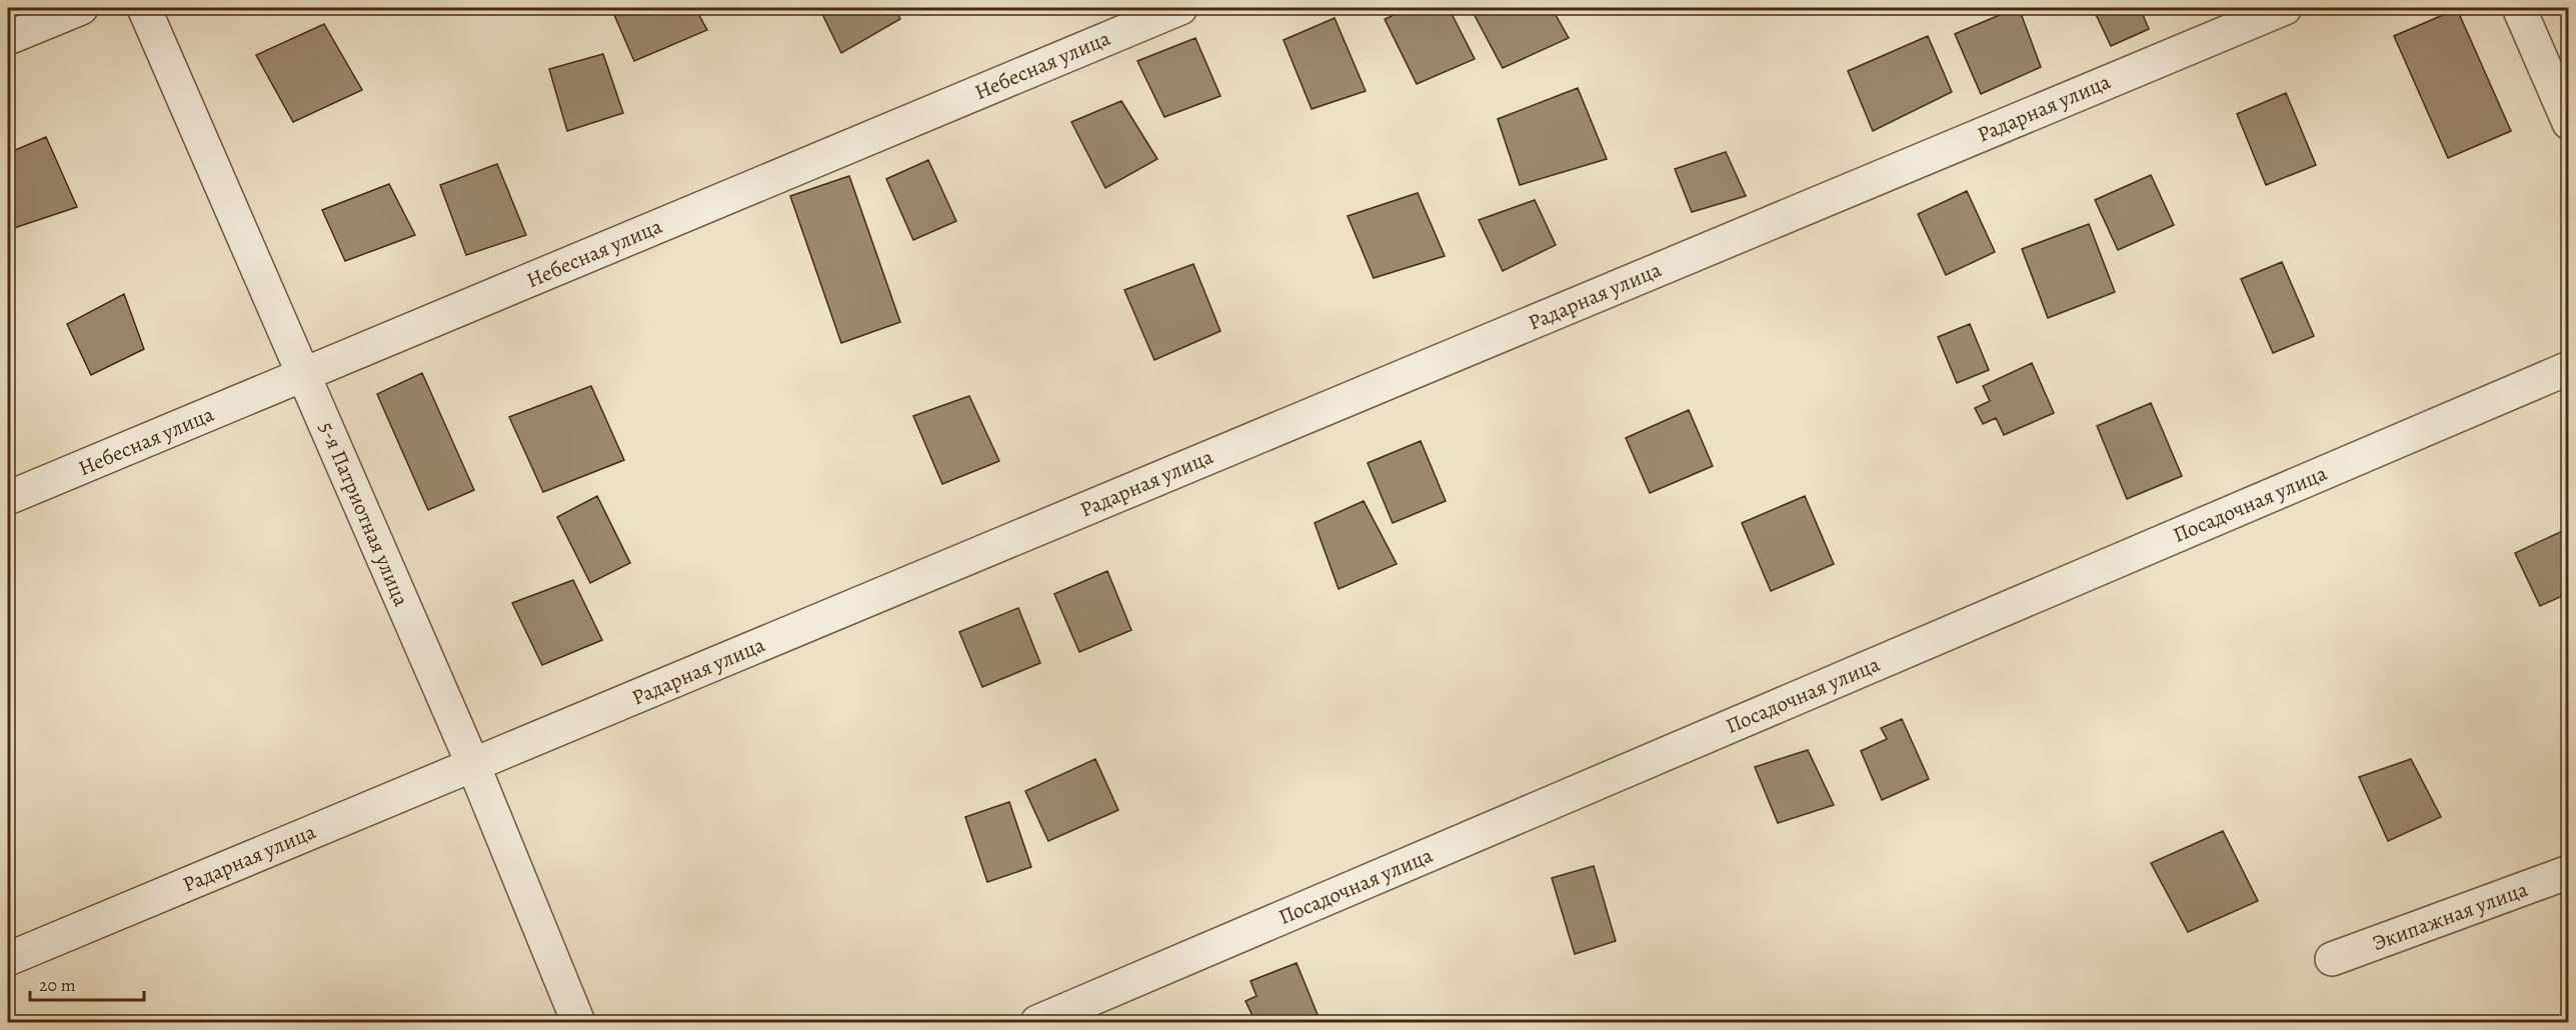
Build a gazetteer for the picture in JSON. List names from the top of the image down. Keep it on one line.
{"streets":{"street":["Небесная улица","Радарная улица","Посадочная улица","5-я Патриотная улица","Экипажная улица"]},"crossings":[["Небесная улица","5-я Патриотная улица"],["Радарная улица","5-я Патриотная улица"]],"scale_bar":"20 m"}
